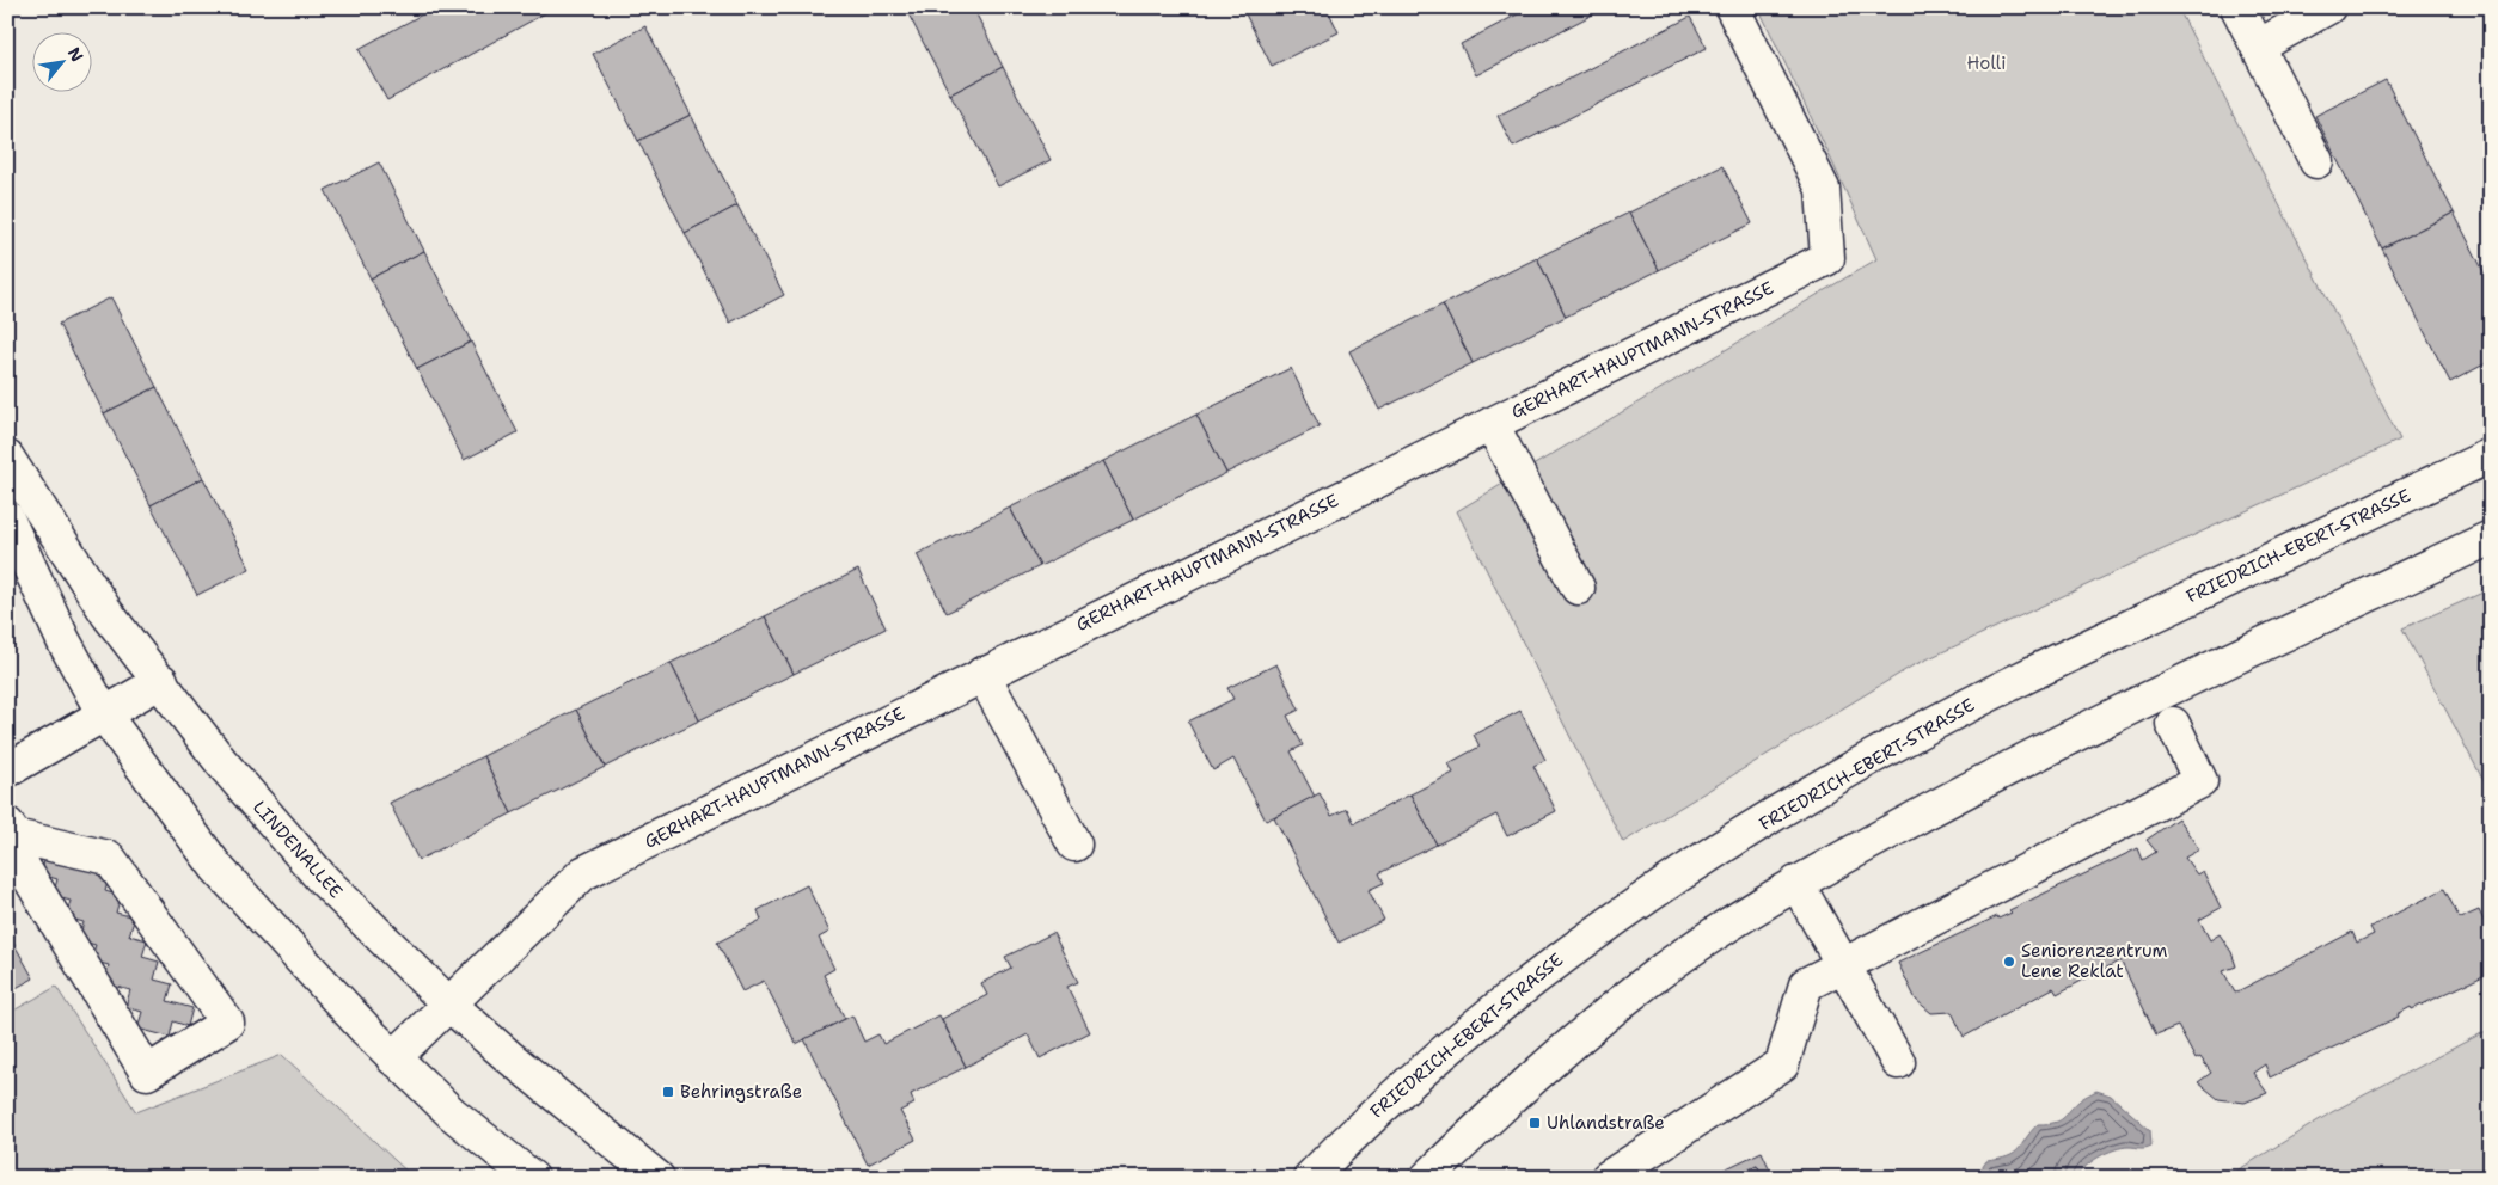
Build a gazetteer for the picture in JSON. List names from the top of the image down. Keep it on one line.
{"streets":{"street":["GERHART-HAUPTMANN-STRASSE","FRIEDRICH-EBERT-STRASSE","LINDENALLEE"]},"crossings":[["GERHART-HAUPTMANN-STRASSE","LINDENALLEE"]],"parks":["Holli"],"places":{"other":["Seniorenzentrum Lene Reklat"],"transit":["Behringstraße","Uhlandstraße"]},"north":"top right"}
